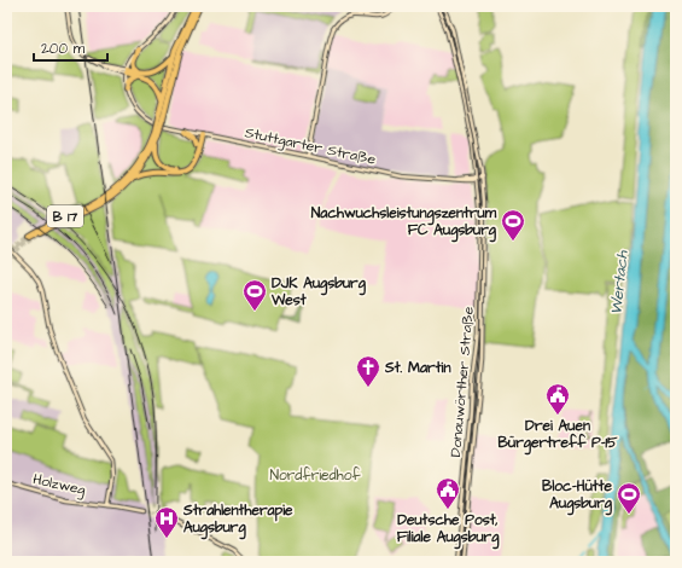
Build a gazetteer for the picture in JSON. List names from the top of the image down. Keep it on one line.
{"streets":{"highway":["B 17"],"main road":["Stuttgarter Straße","Donauwörther Straße","Holzweg"]},"crossings":[["Stuttgarter Straße","Donauwörther Straße"]],"water":["Wertach"],"parks":["Nordfriedhof"],"places":{"sports":["Nachwuchsleistungszentrum FC Augsburg","DJK Augsburg West","Bloc-Hütte Augsburg"],"church":["St. Martin"],"public building":["Drei Auen Bürgertreff P-15","Deutsche Post, Filiale Augsburg"],"hospital":["Strahlentherapie Augsburg"]},"scale_bar":"200 m"}
